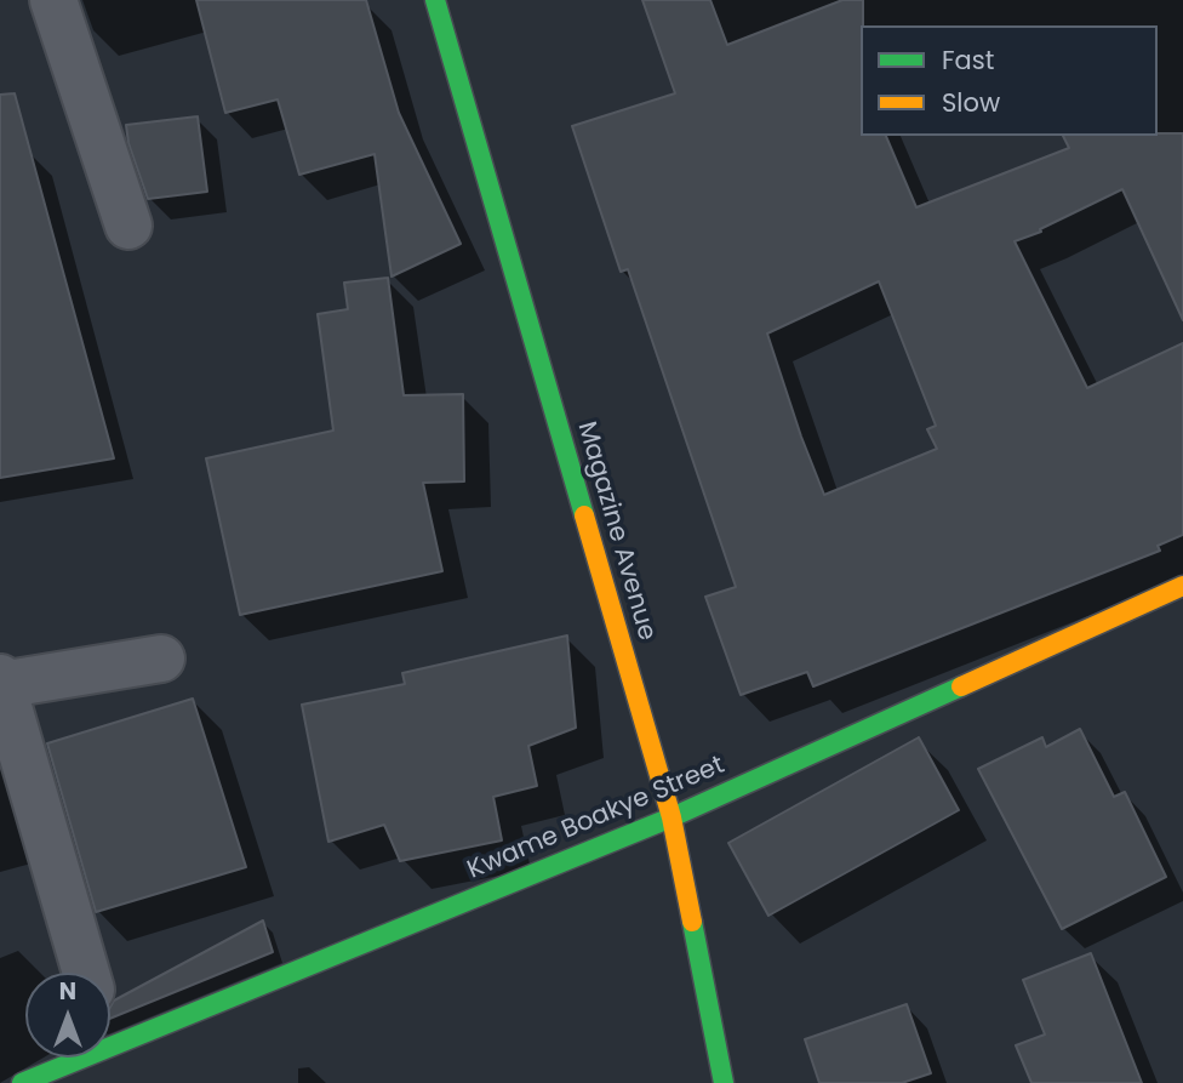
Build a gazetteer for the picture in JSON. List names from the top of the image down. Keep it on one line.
{"streets":{"street":["Magazine Avenue","Kwame Boakye Street"]},"crossings":[["Magazine Avenue","Kwame Boakye Street"]],"legend":["Fast","Slow"],"north":"top"}
